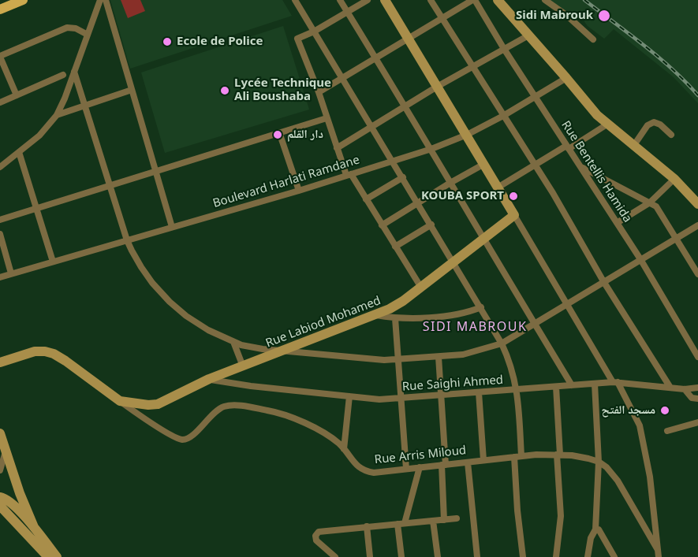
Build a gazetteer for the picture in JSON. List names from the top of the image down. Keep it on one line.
{"streets":{"street":["Rue Bentellis Hamida","Boulevard Harlati Ramdane","Rue Labiod Mohamed","Rue Saighi Ahmed","Rue Arris Miloud"]},"crossings":[["Rue Bentellis Hamida","Boulevard Harlati Ramdane"],["Rue Labiod Mohamed","Rue Saighi Ahmed"],["Rue Labiod Mohamed","Rue Arris Miloud"]],"districts":["SIDI MABROUK"],"places":["Sidi Mabrouk","Ecole de Police","Lycée Technique Ali Boushaba","دار القلم","KOUBA SPORT","مسجد الفتح"]}
